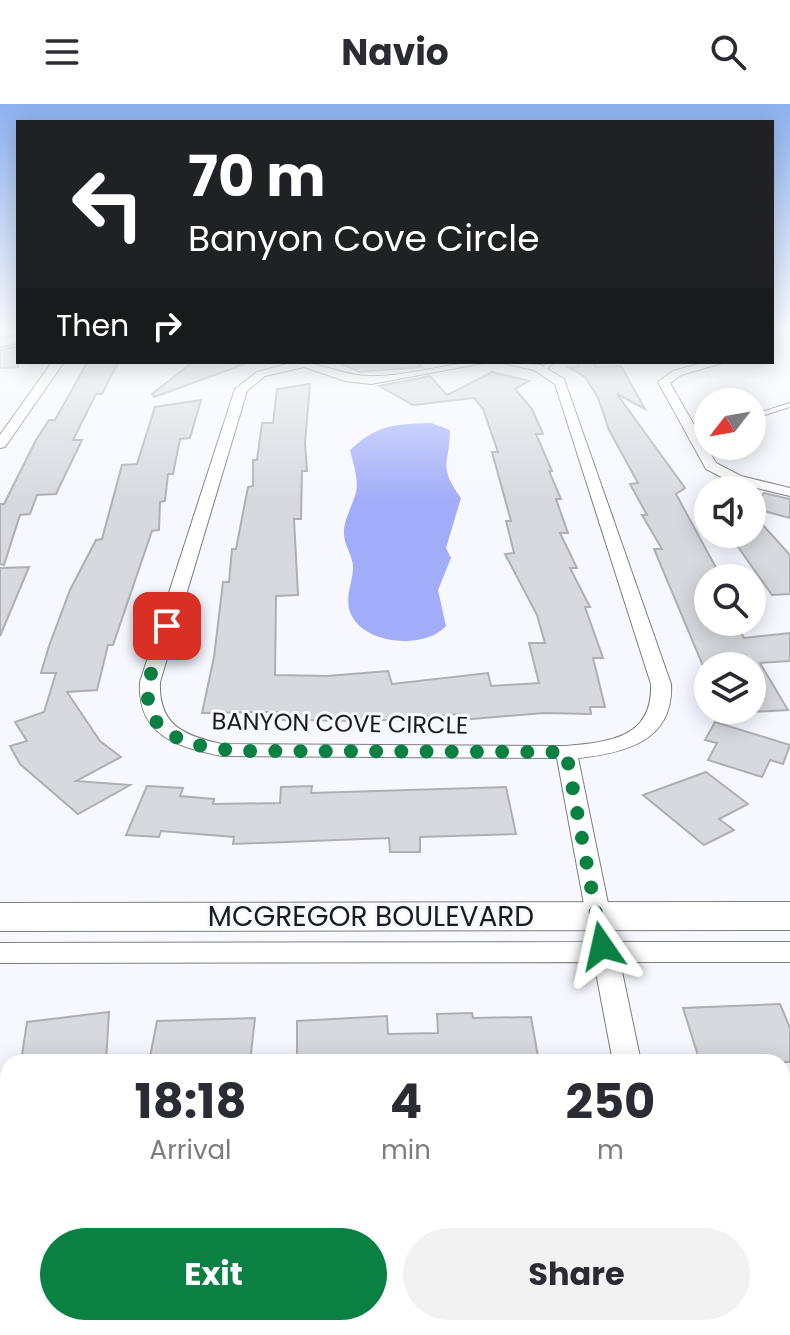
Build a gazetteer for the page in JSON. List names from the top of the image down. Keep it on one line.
{"streets":{"main road":["MCGREGOR BOULEVARD"],"street":["BANYON COVE CIRCLE"]},"north":"bottom left","page":{"header":"Navio","turn":["70 m","Banyon Cove Circle"],"then":"Then","eta":["18:18","Arrival","4","min","250","m"],"buttons":["Exit","Share"]}}
